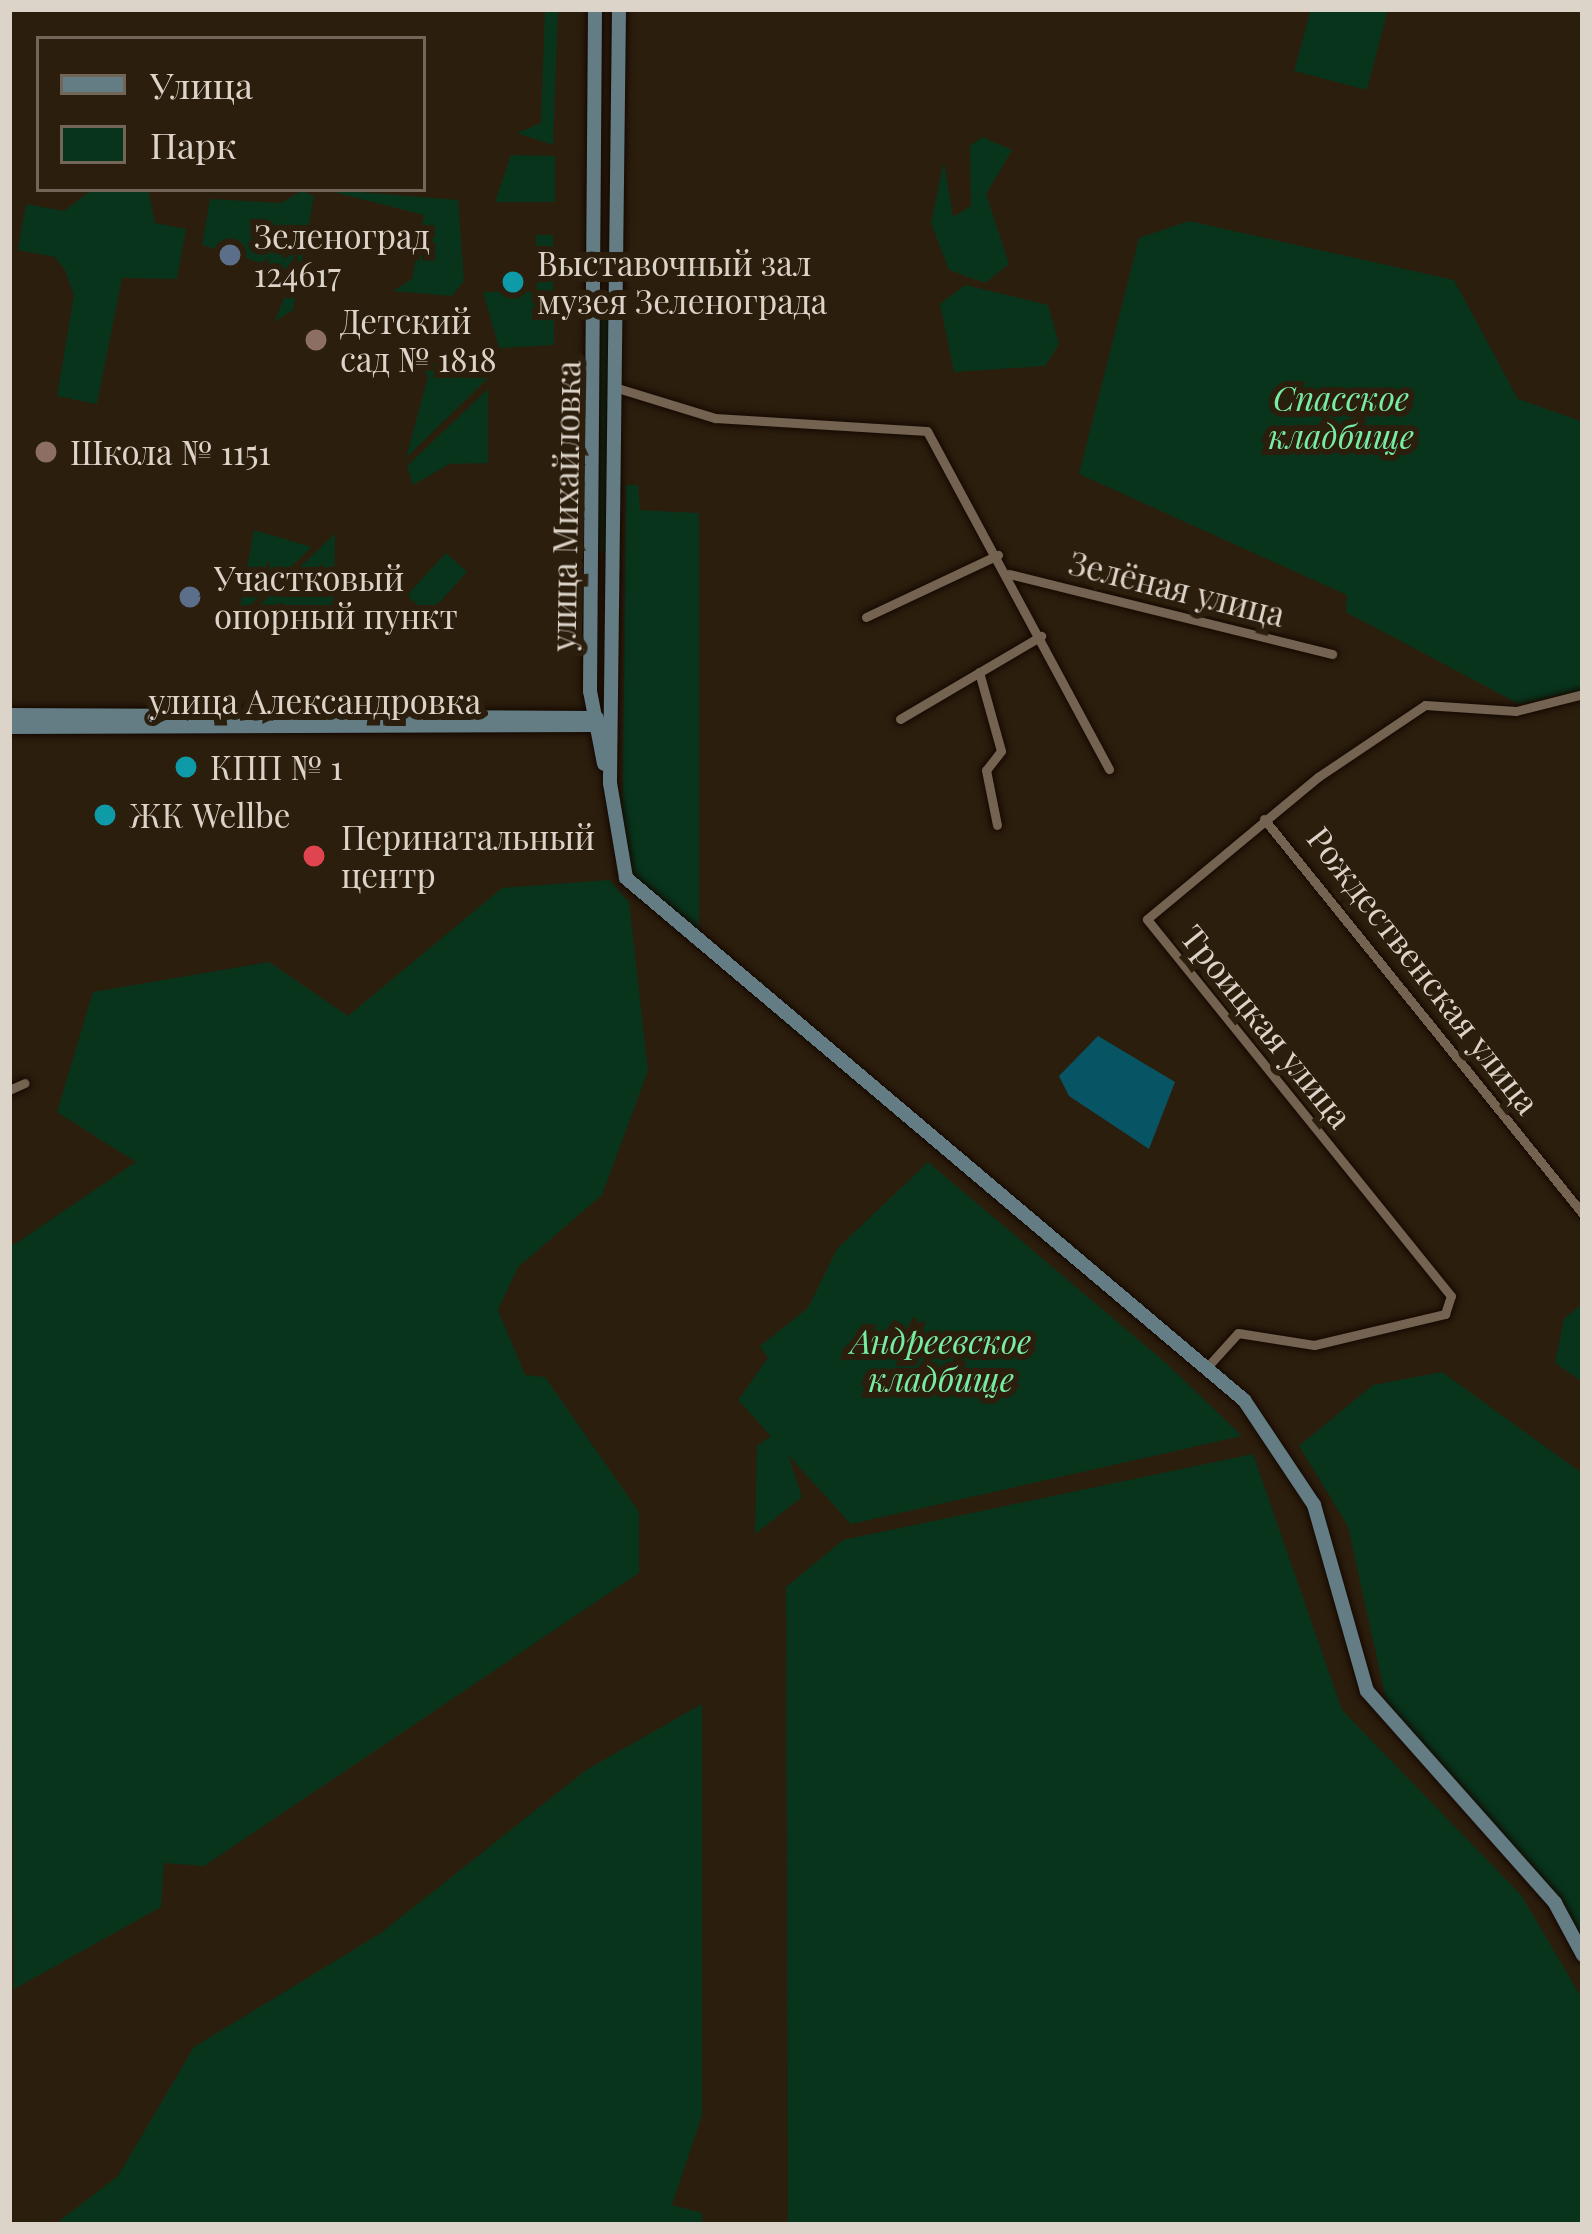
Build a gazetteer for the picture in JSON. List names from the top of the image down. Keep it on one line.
{"streets":{"main road":["улица Михайловка","улица Александровка"],"street":["Зелёная улица","Рождественская улица","Троицкая улица"]},"crossings":[["улица Михайловка","улица Александровка"],["Рождественская улица","Троицкая улица"]],"parks":["Спасское кладбище","Андреевское кладбище"],"places":["Зеленоград 124617","Выставочный зал музея Зеленограда","Детский сад № 1818","Школа № 1151","Участковый опорный пункт","КПП № 1","ЖК Wellbe","Перинатальный центр"],"legend":["Улица","Парк"]}
